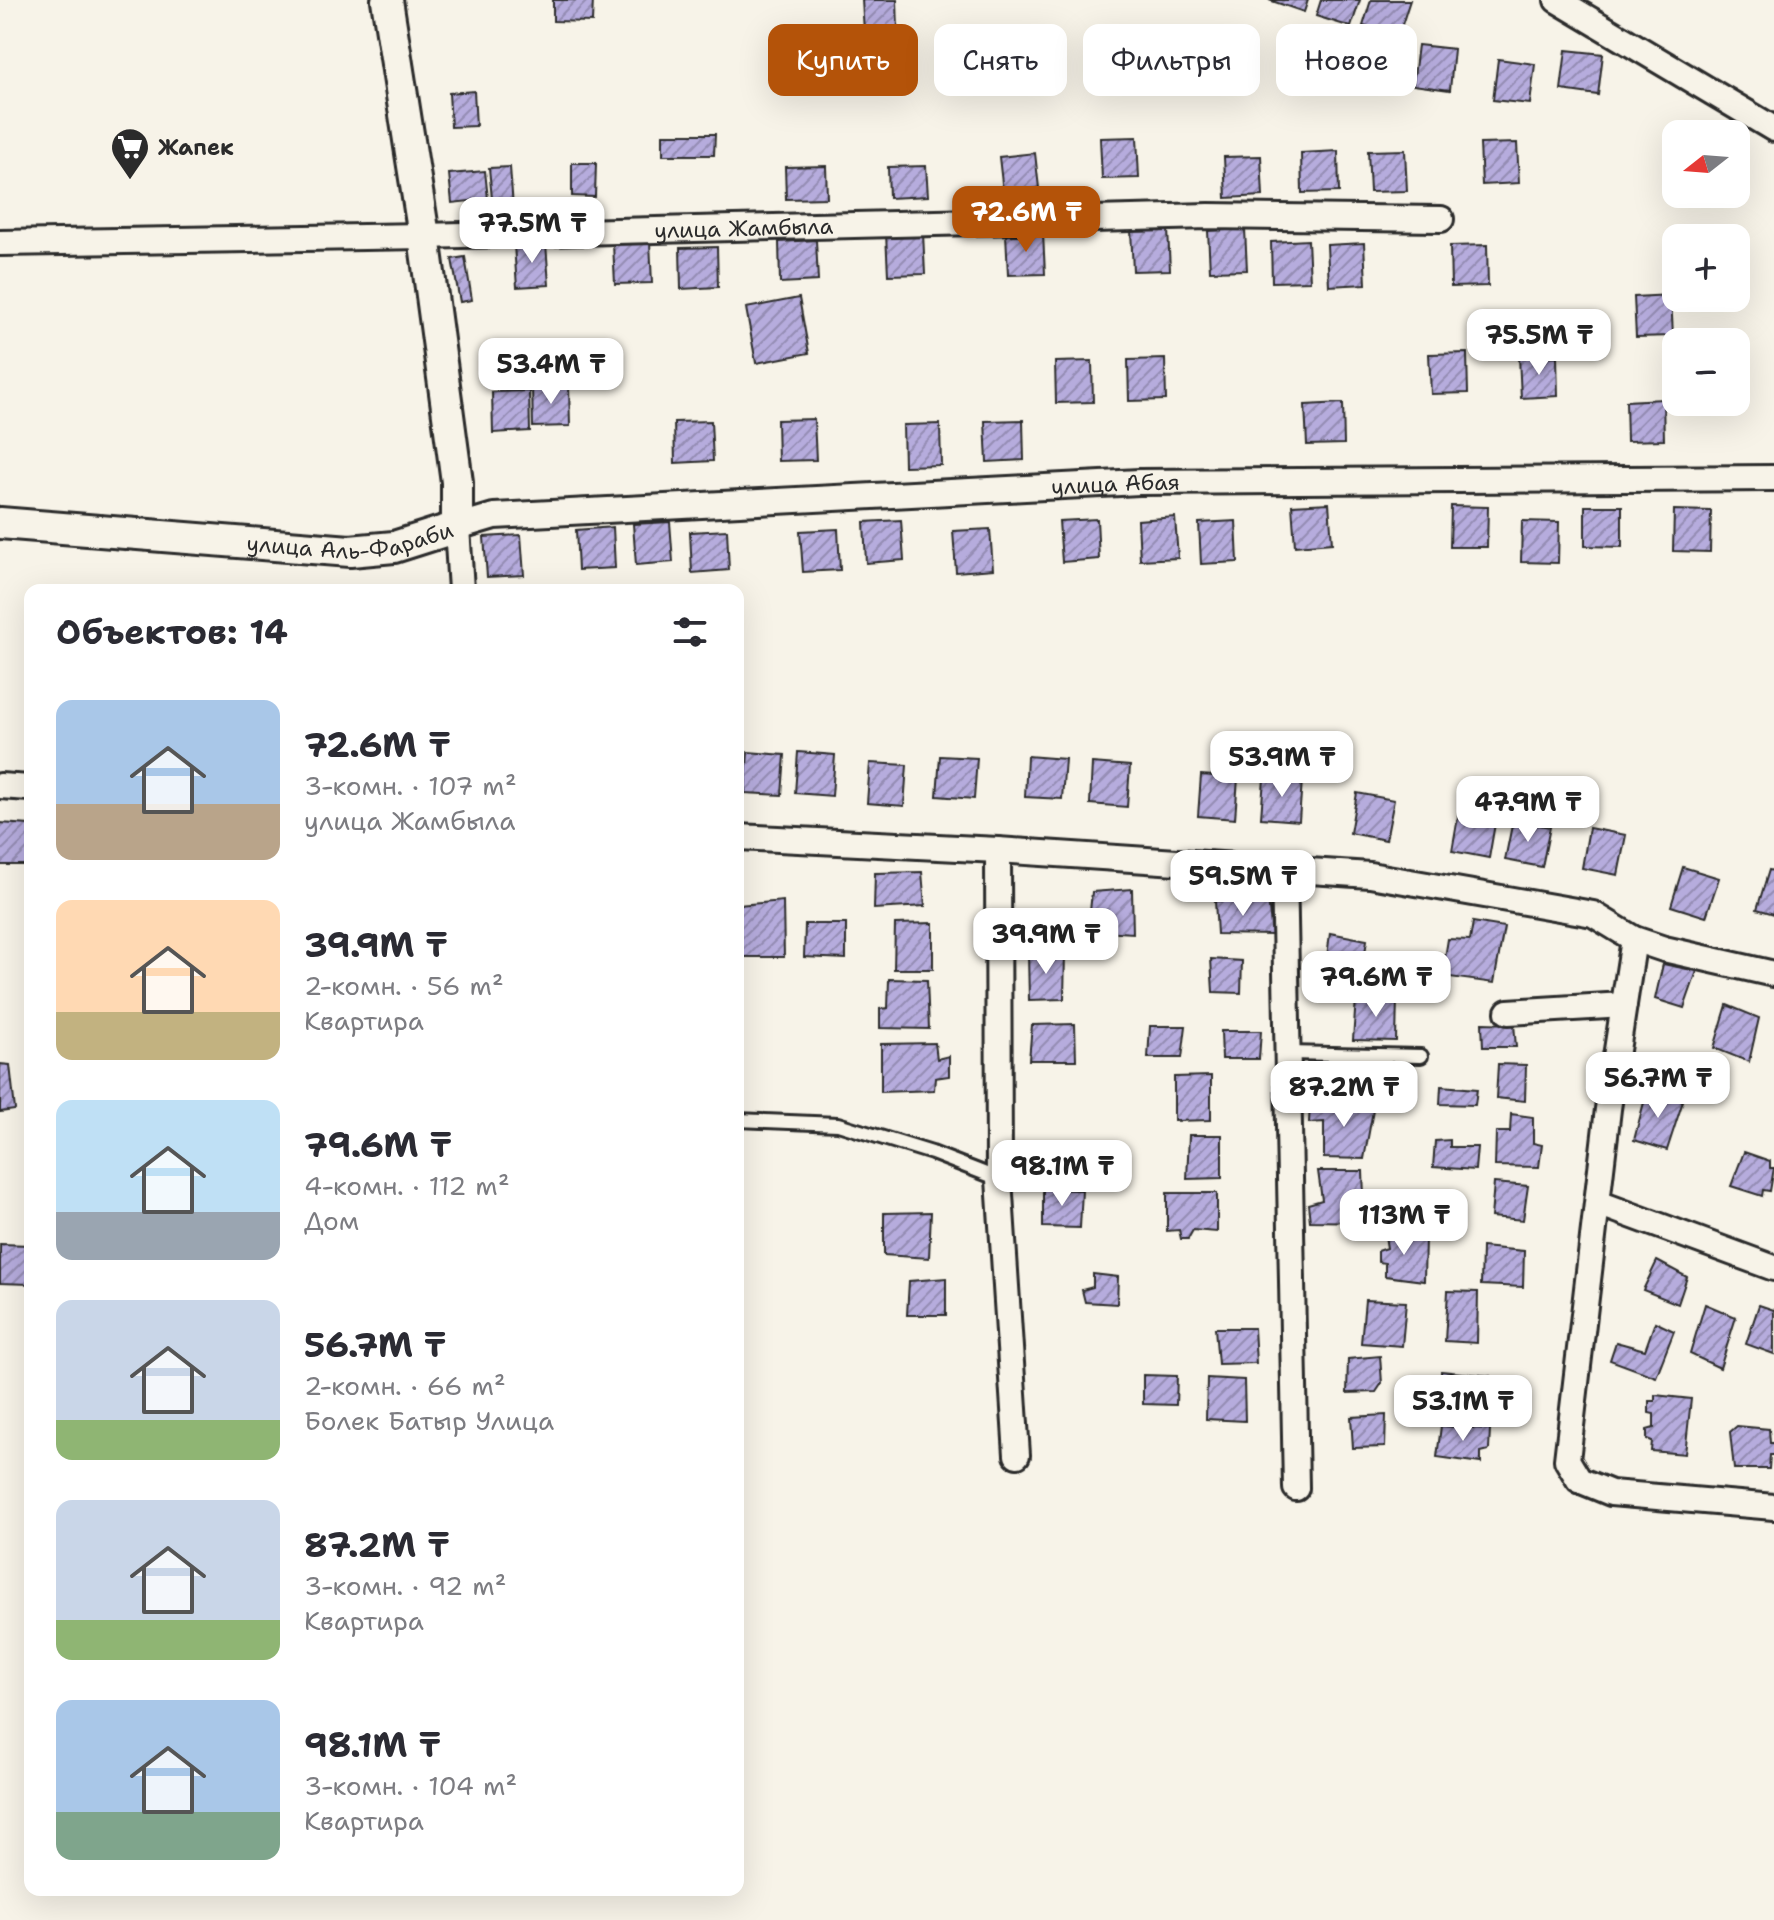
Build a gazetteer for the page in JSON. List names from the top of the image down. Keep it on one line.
{"streets":{"street":["улица Жамбыла","улица Абая","улица Аль-Фараби"]},"crossings":[["улица Жамбыла","улица Аль-Фараби"],["улица Абая","улица Аль-Фараби"]],"places":{"supermarket":["Жапек"]},"north":"left","page":{"chip":["Купить","Снять","Фильтры","Новое"],"map_buttons":["+","−"],"price":["72.6M ₸","77.5M ₸","75.5M ₸","53.4M ₸","53.9M ₸","47.9M ₸","59.5M ₸","39.9M ₸","79.6M ₸","56.7M ₸","87.2M ₸","98.1M ₸","113M ₸","53.1M ₸"],"heading":"Объектов: 14","list":[{"name":"72.6M ₸","note":"3-комн. · 107 m² · улица Жамбыла"},{"name":"39.9M ₸","note":"2-комн. · 56 m² · Квартира"},{"name":"79.6M ₸","note":"4-комн. · 112 m² · Дом"},{"name":"56.7M ₸","note":"2-комн. · 66 m² · Болек Батыр Улица"},{"name":"87.2M ₸","note":"3-комн. · 92 m² · Квартира"},{"name":"98.1M ₸","note":"3-комн. · 104 m² · Квартира"}]}}
